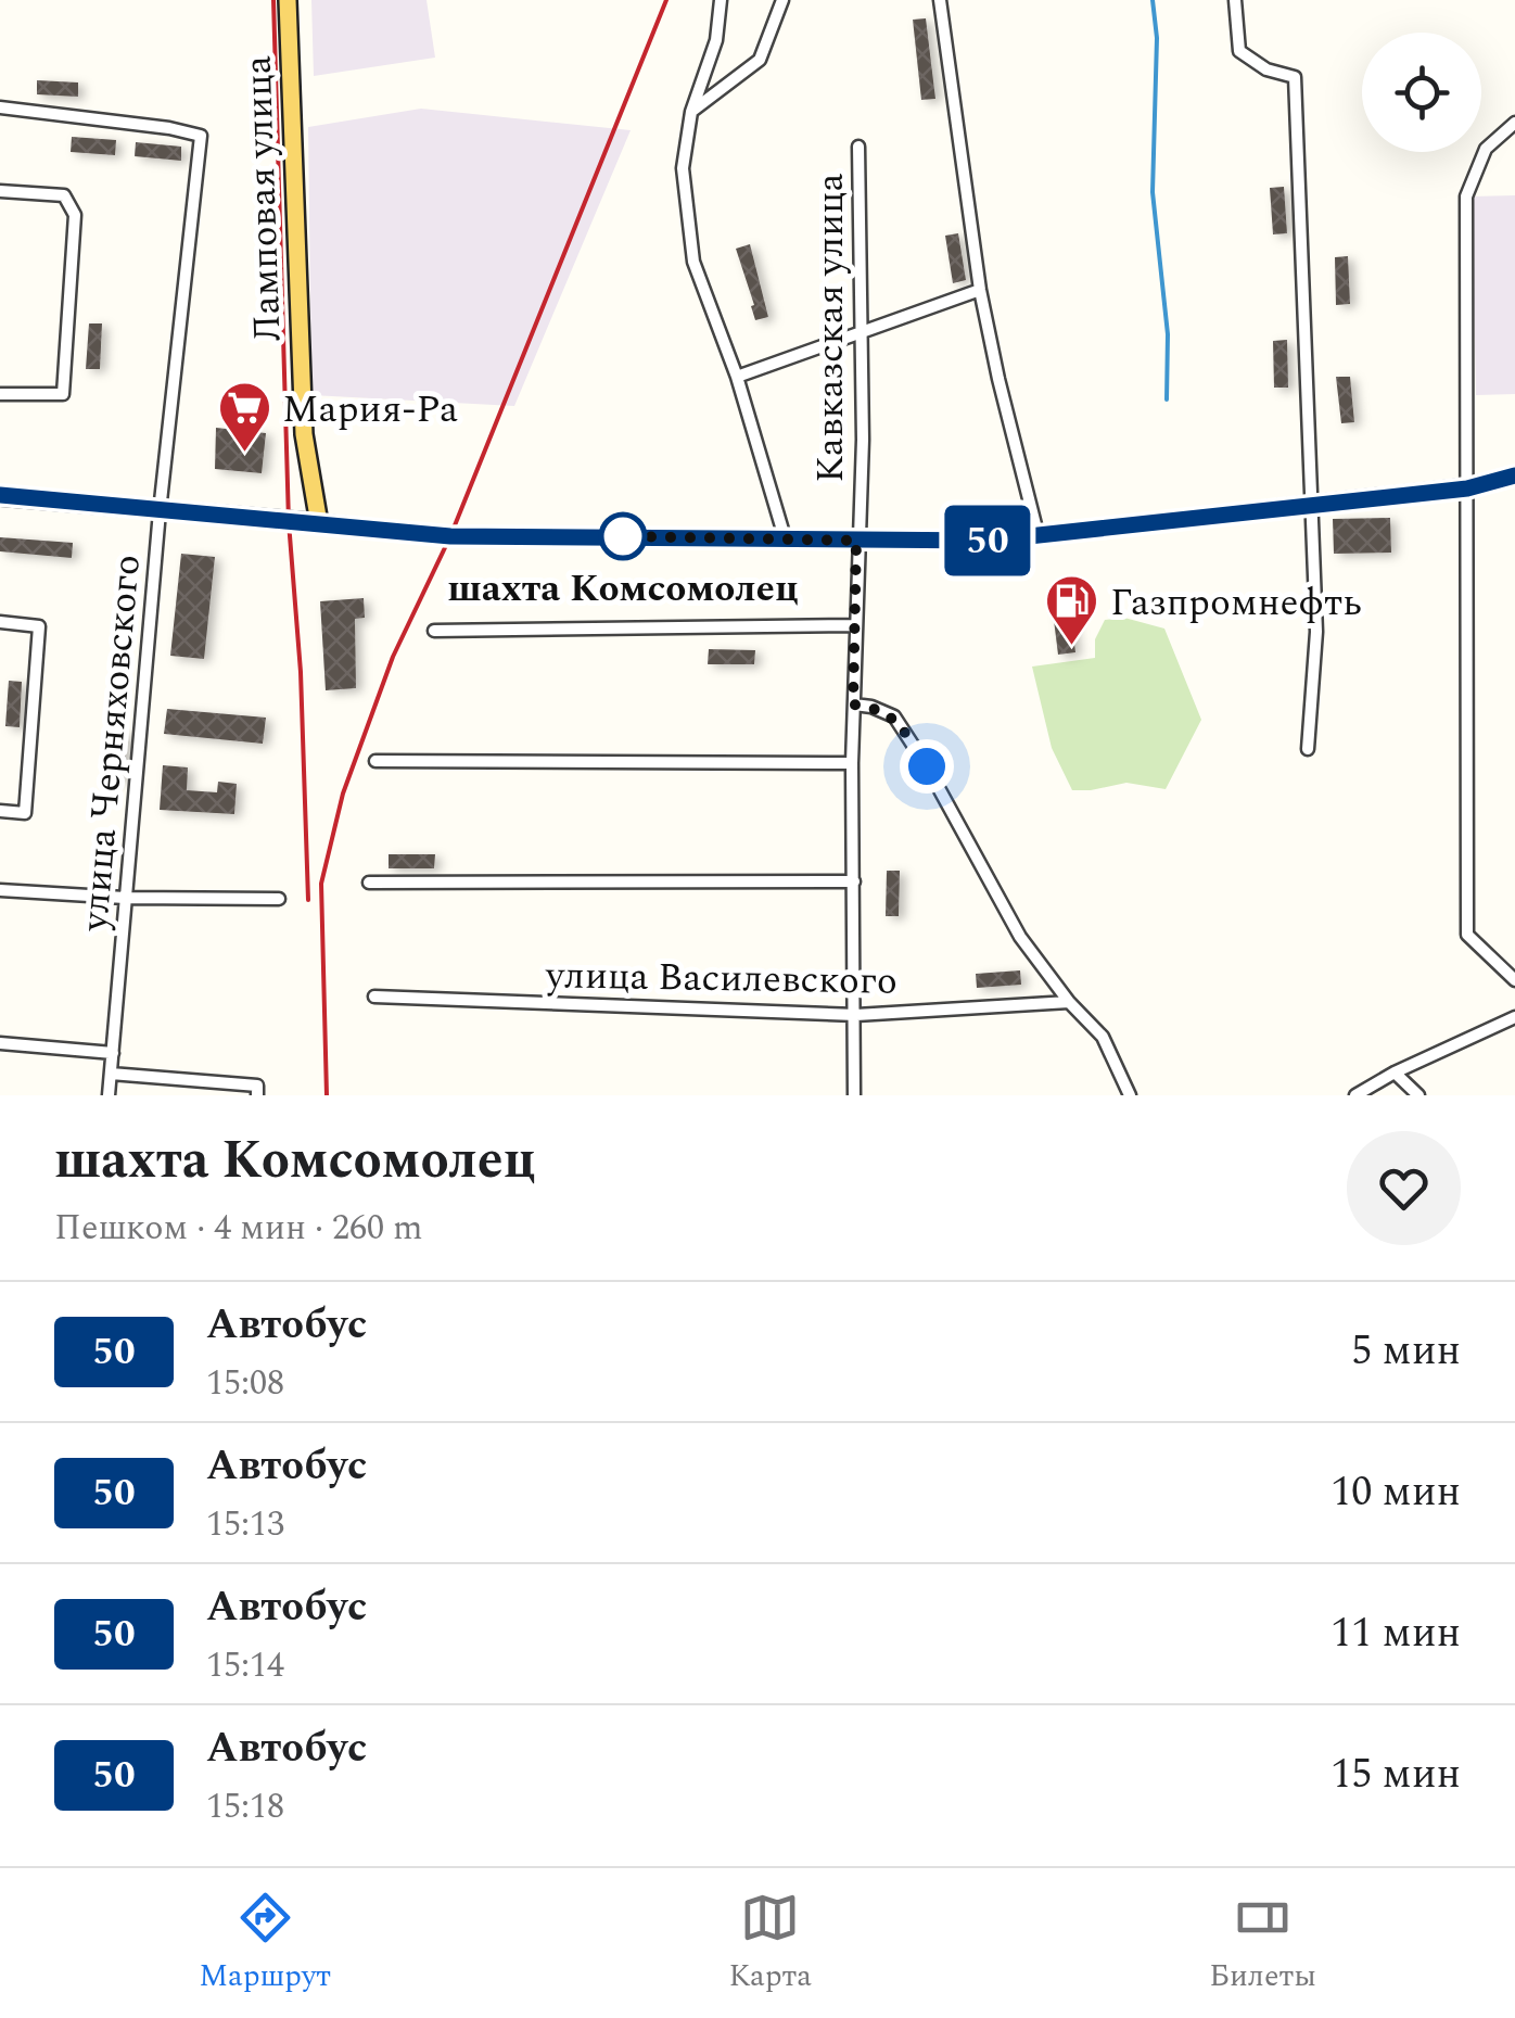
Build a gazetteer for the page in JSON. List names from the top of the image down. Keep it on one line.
{"streets":{"main road":["Ламповая улица"],"street":["Кавказская улица","улица Черняховского","улица Василевского"]},"crossings":[["Кавказская улица","улица Василевского"]],"places":{"supermarket":["Мария-Ра"],"other":["шахта Комсомолец"],"fuel station":["Газпромнефть"]},"lines":["bus line 50"],"page":{"on_map":"50","heading":["шахта Комсомолец","Пешком · 4 мин · 260 m"],"list":[{"mark":"50","name":"Автобус","note":"15:08","value":"5 мин"},{"mark":"50","name":"Автобус","note":"15:13","value":"10 мин"},{"mark":"50","name":"Автобус","note":"15:14","value":"11 мин"},{"mark":"50","name":"Автобус","note":"15:18","value":"15 мин"}],"tabs":["Маршрут","Карта","Билеты"]}}
